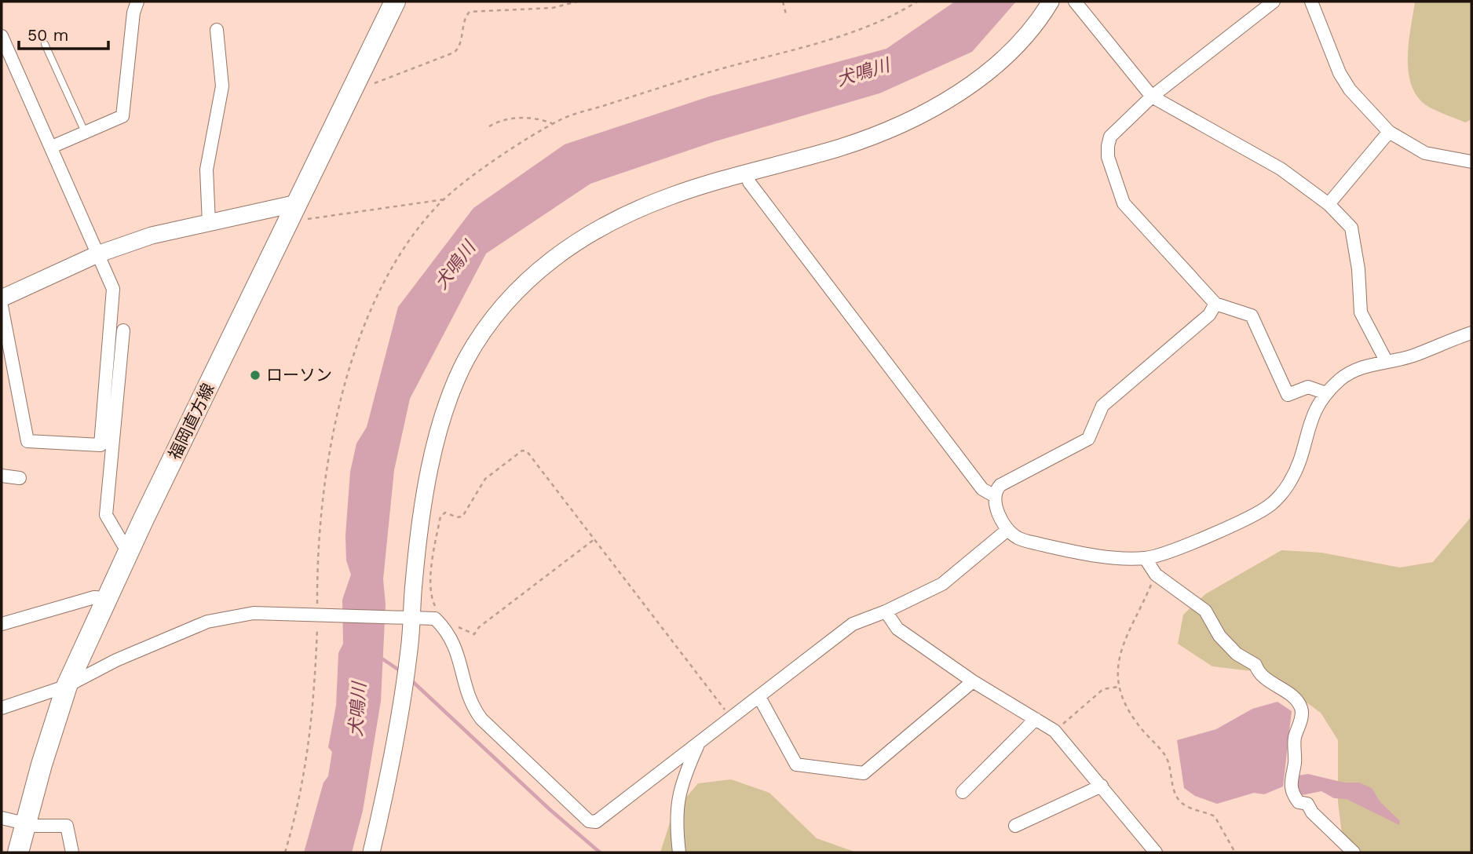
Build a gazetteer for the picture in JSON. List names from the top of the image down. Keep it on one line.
{"streets":{"main road":["福岡直方線"]},"water":["犬鳴川"],"places":["ローソン"],"scale_bar":"50 m"}
